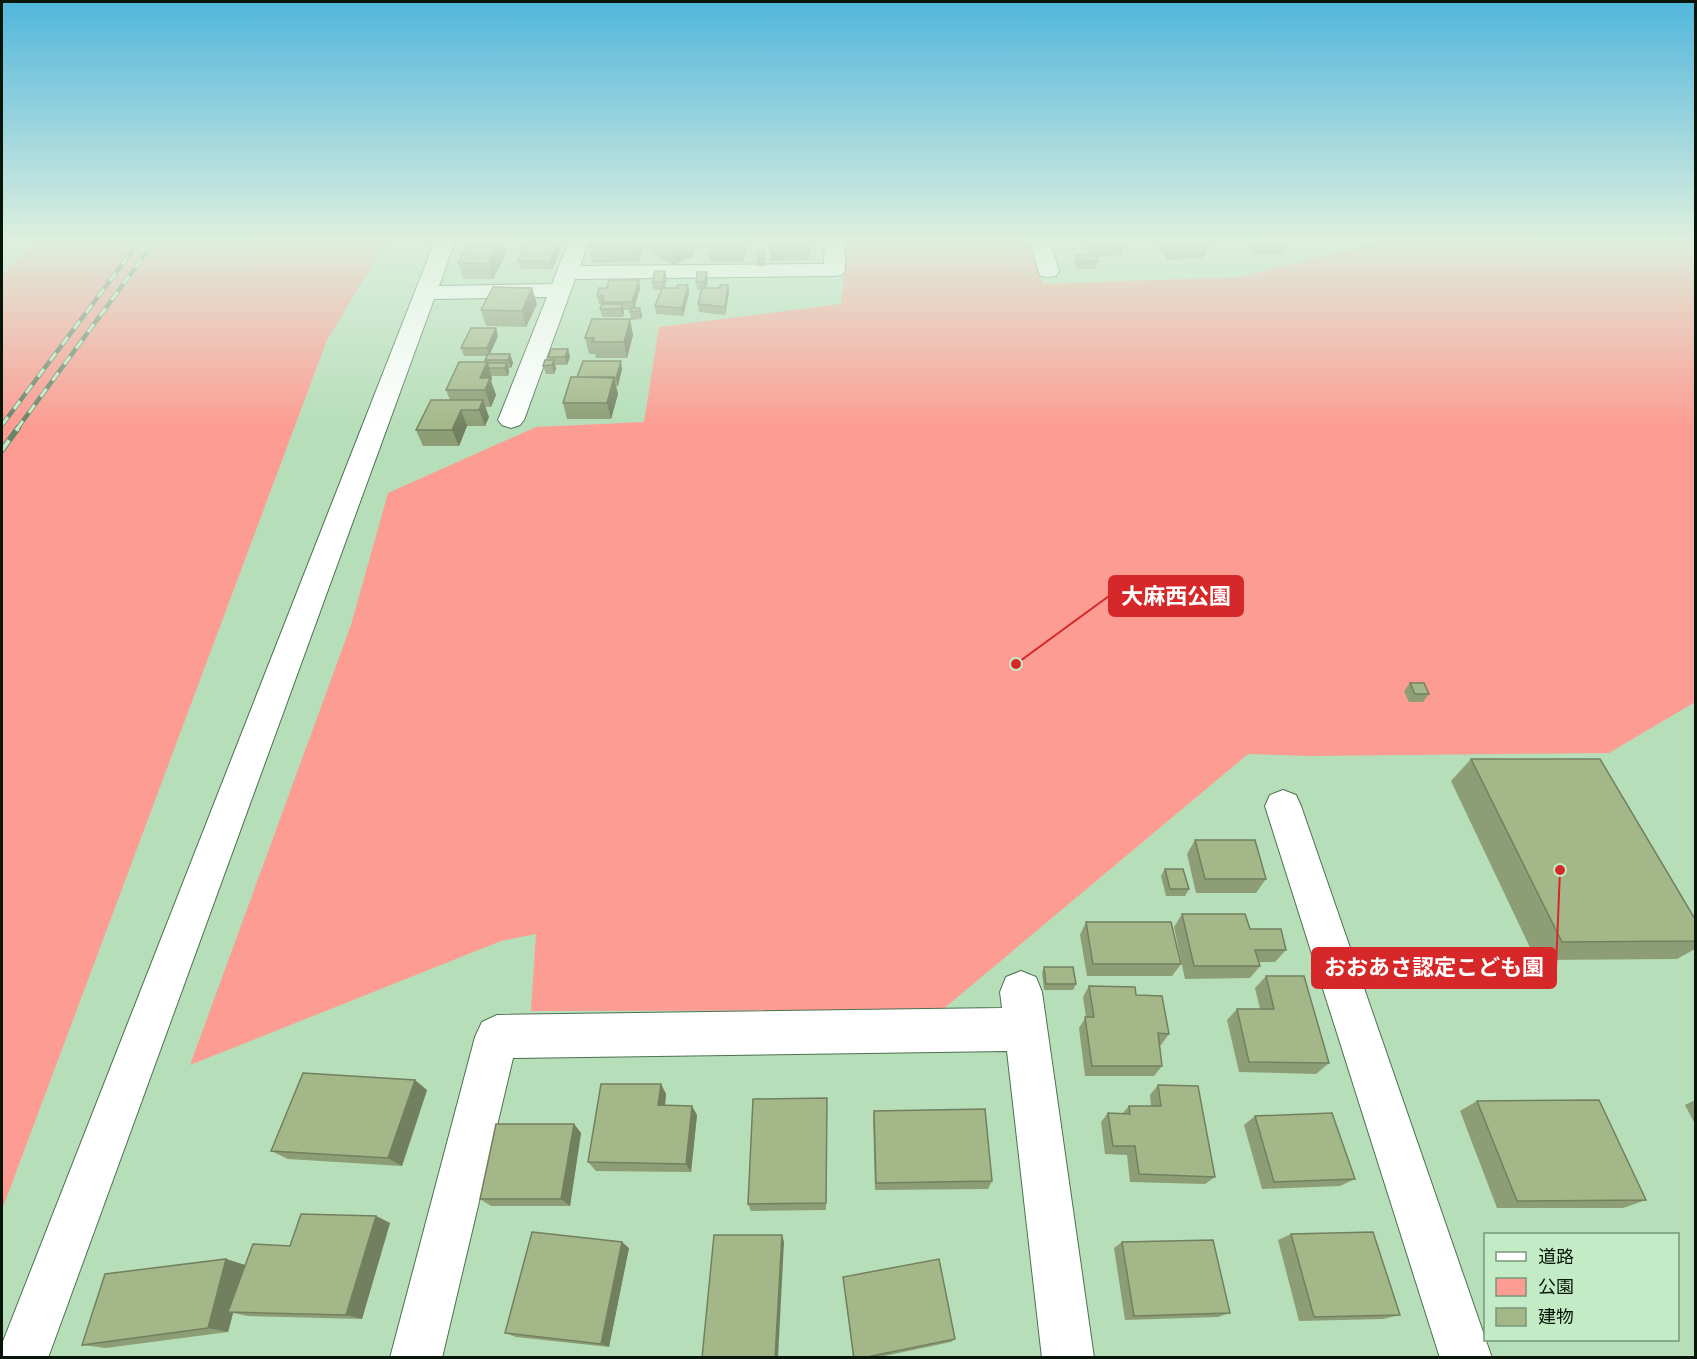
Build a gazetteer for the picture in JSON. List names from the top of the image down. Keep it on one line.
{"places":["大麻西公園","おおあさ認定こども園"],"legend":["道路","公園","建物"]}
